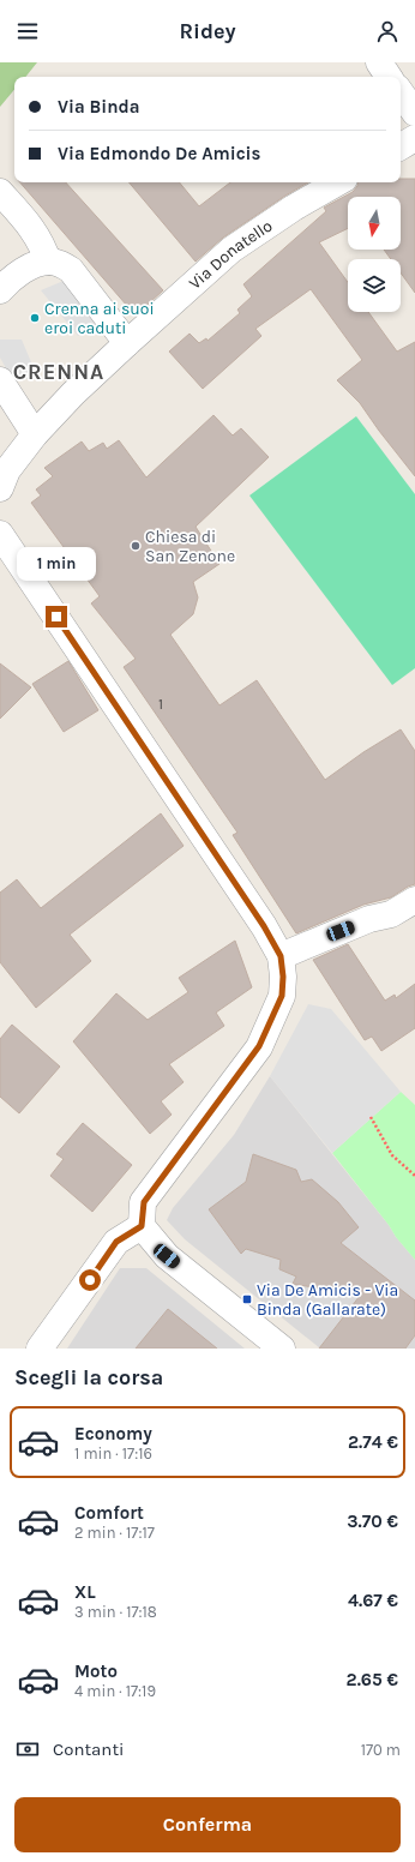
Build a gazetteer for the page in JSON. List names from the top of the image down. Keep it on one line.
{"streets":{"street":["Via Donatello"]},"districts":["CRENNA"],"places":{"other":["Crenna ai suoi eroi caduti","Chiesa di San Zenone"],"transit":["Via De Amicis - Via Binda (Gallarate)"]},"house_numbers":["1"],"north":"bottom","page":{"header":"Ridey","banner":["Via Binda","Via Edmondo De Amicis"],"bubble":"1 min","heading":"Scegli la corsa","list":[{"name":"Economy","note":"1 min · 17:16","value":"2.74 €"},{"name":"Comfort","note":"2 min · 17:17","value":"3.70 €"},{"name":"XL","note":"3 min · 17:18","value":"4.67 €"},{"name":"Moto","note":"4 min · 17:19","value":"2.65 €"}],"pay":["Contanti","170 m"],"buttons":"Conferma"}}
